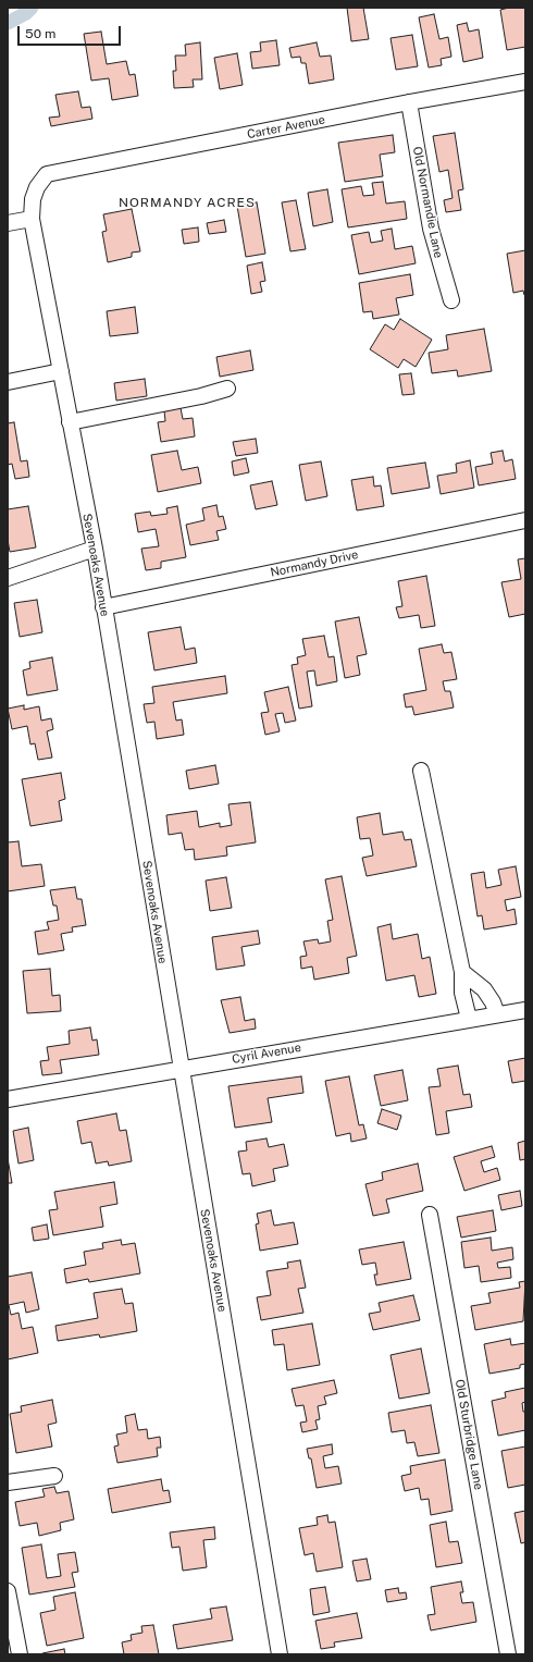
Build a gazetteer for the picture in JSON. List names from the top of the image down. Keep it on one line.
{"streets":{"street":["Carter Avenue","Old Normandie Lane","Normandy Drive","Sevenoaks Avenue","Cyril Avenue","Old Sturbridge Lane"]},"crossings":[["Carter Avenue","Old Normandie Lane"],["Carter Avenue","Sevenoaks Avenue"],["Normandy Drive","Sevenoaks Avenue"],["Sevenoaks Avenue","Cyril Avenue"]],"districts":["NORMANDY ACRES"],"scale_bar":"50 m"}
